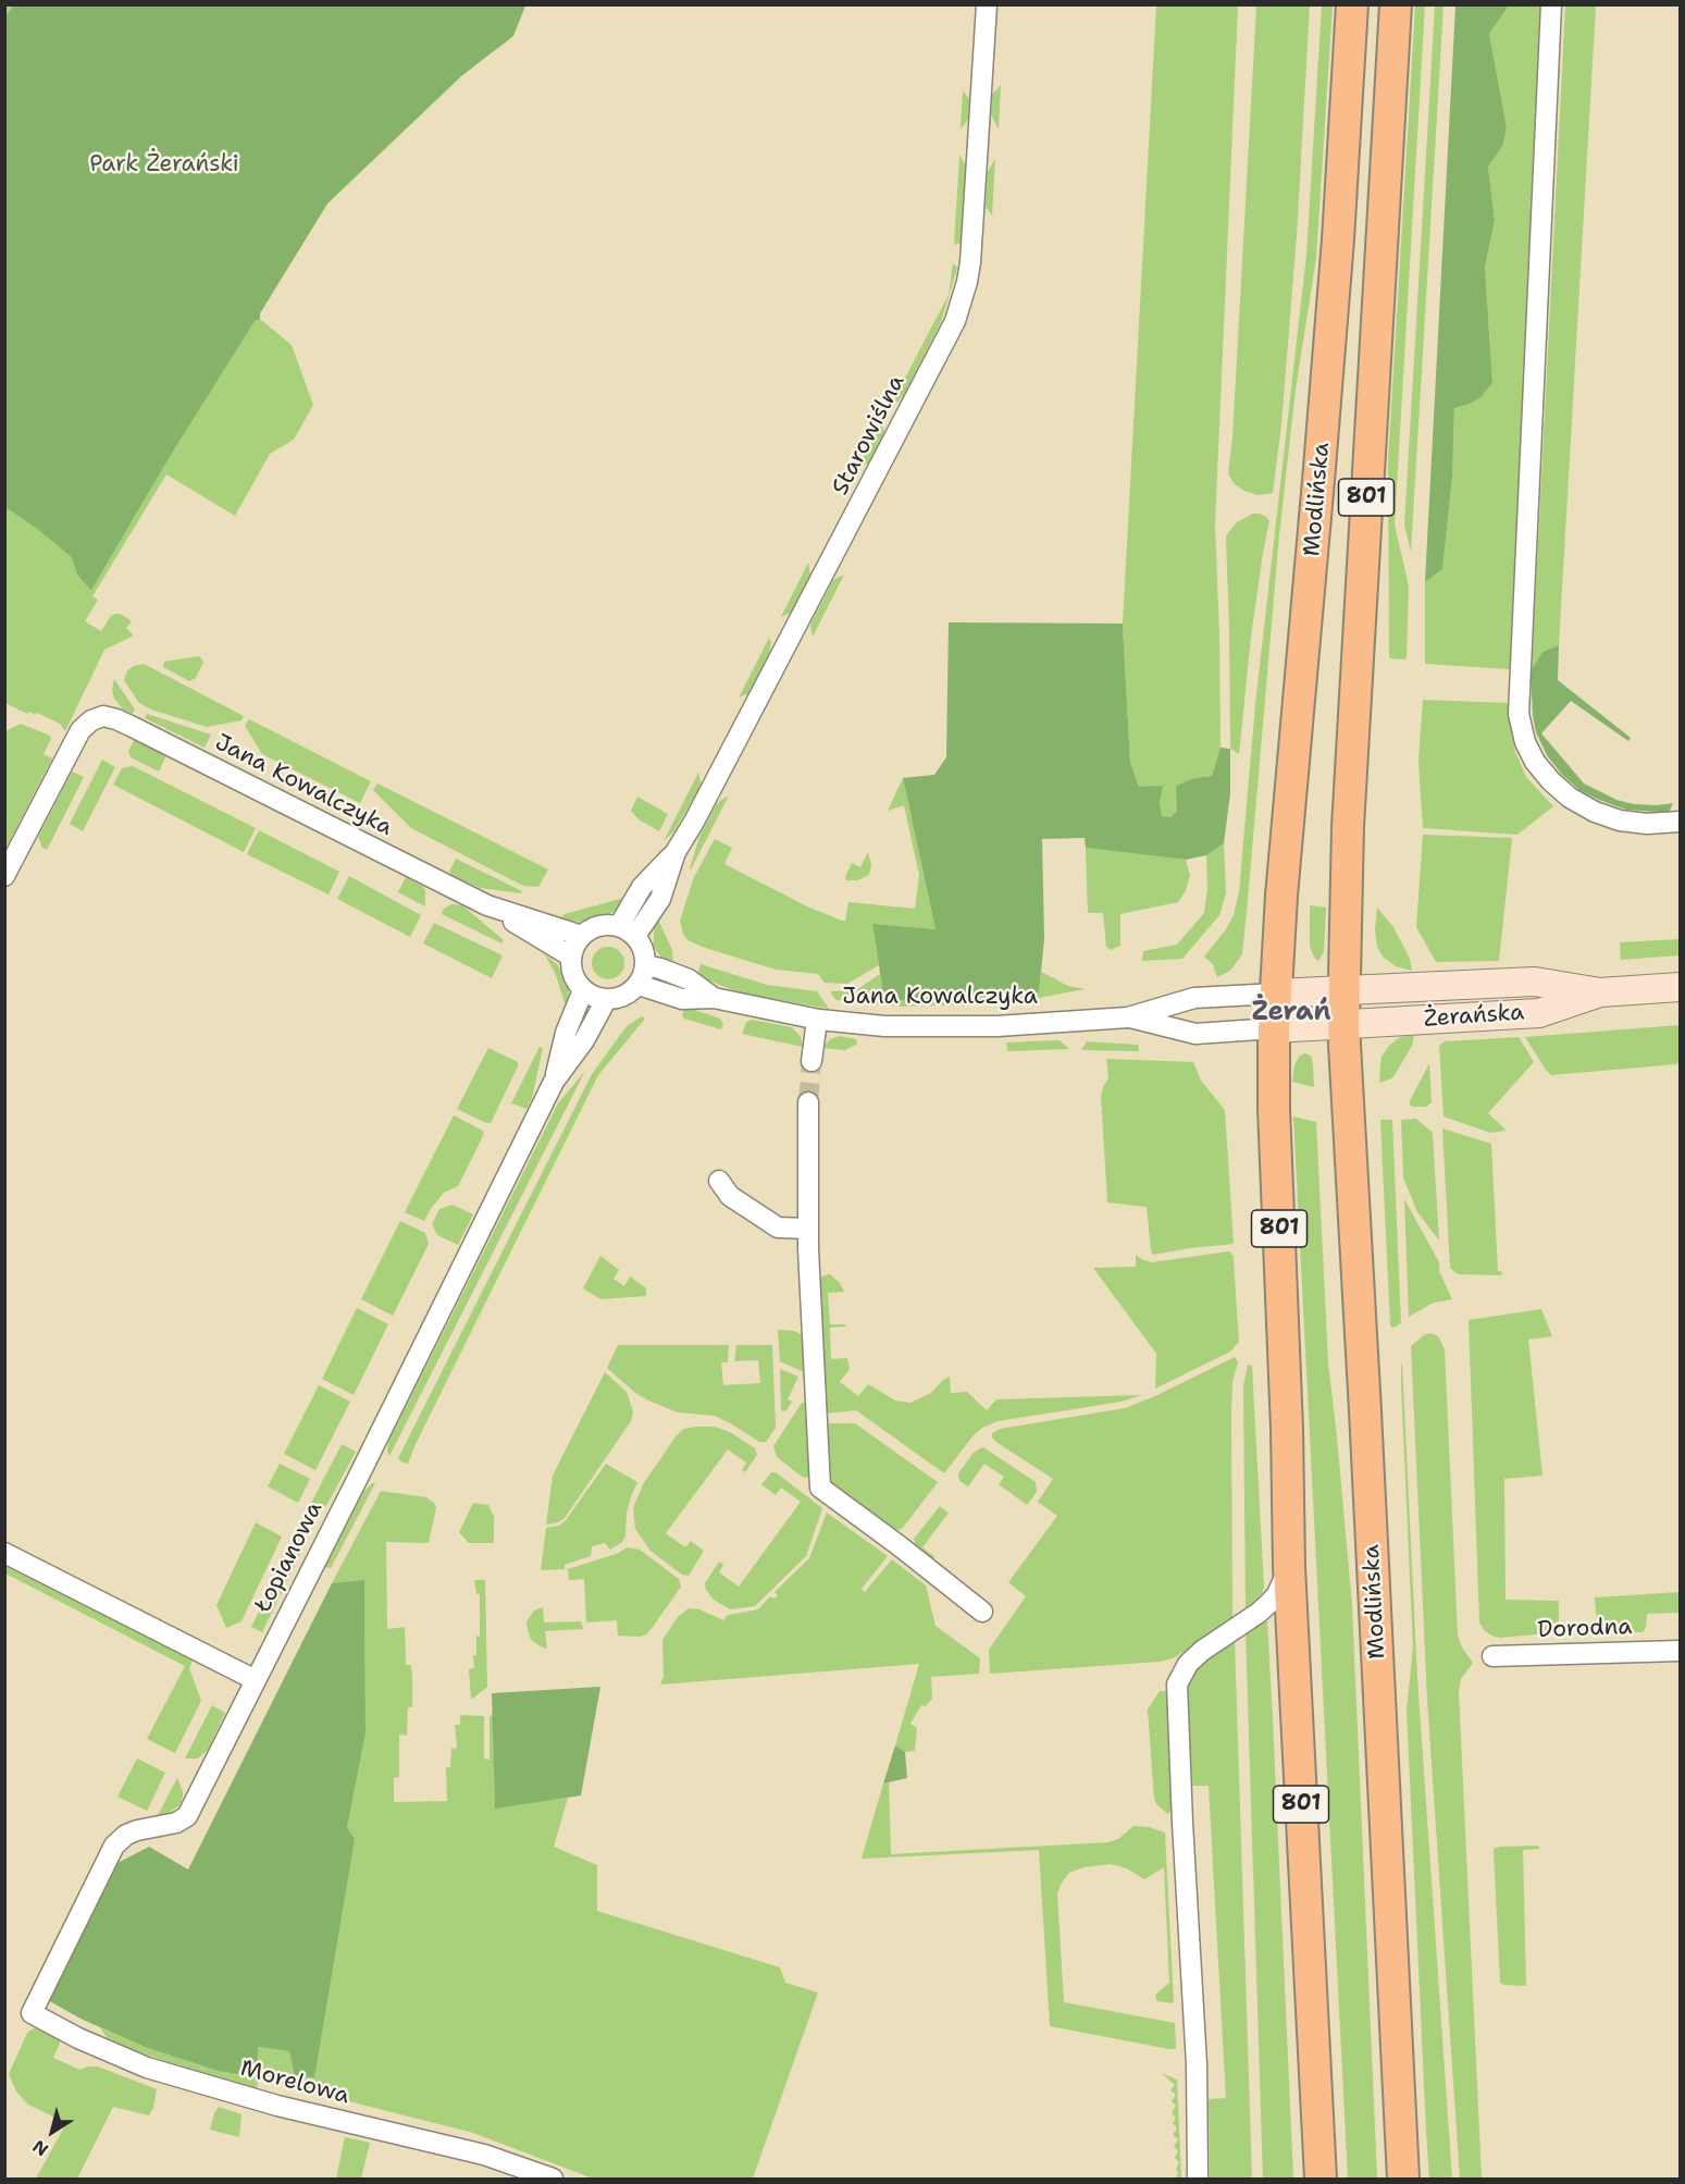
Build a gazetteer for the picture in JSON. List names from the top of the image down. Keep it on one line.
{"streets":{"main road":["801","Modlińska"],"street":["Starowiślna","Jana Kowalczyka","Żerańska","Łopianowa","Dorodna","Morelowa"]},"crossings":[["Starowiślna","Jana Kowalczyka"],["Starowiślna","Łopianowa"],["Modlińska","Jana Kowalczyka"],["Modlińska","Żerańska"],["Jana Kowalczyka","Łopianowa"],["Łopianowa","Morelowa"]],"districts":["Żerań"],"parks":["Park Żerański"],"north":"bottom left"}
